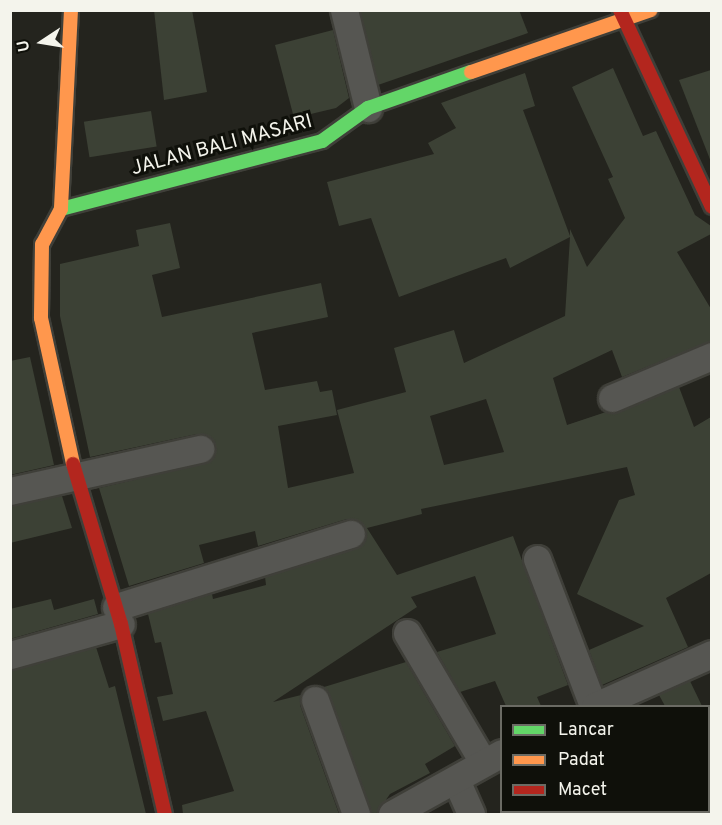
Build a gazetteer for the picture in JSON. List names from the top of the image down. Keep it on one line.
{"streets":{"street":["JALAN BALI MASARI"]},"legend":["Lancar","Padat","Macet"],"north":"left"}
